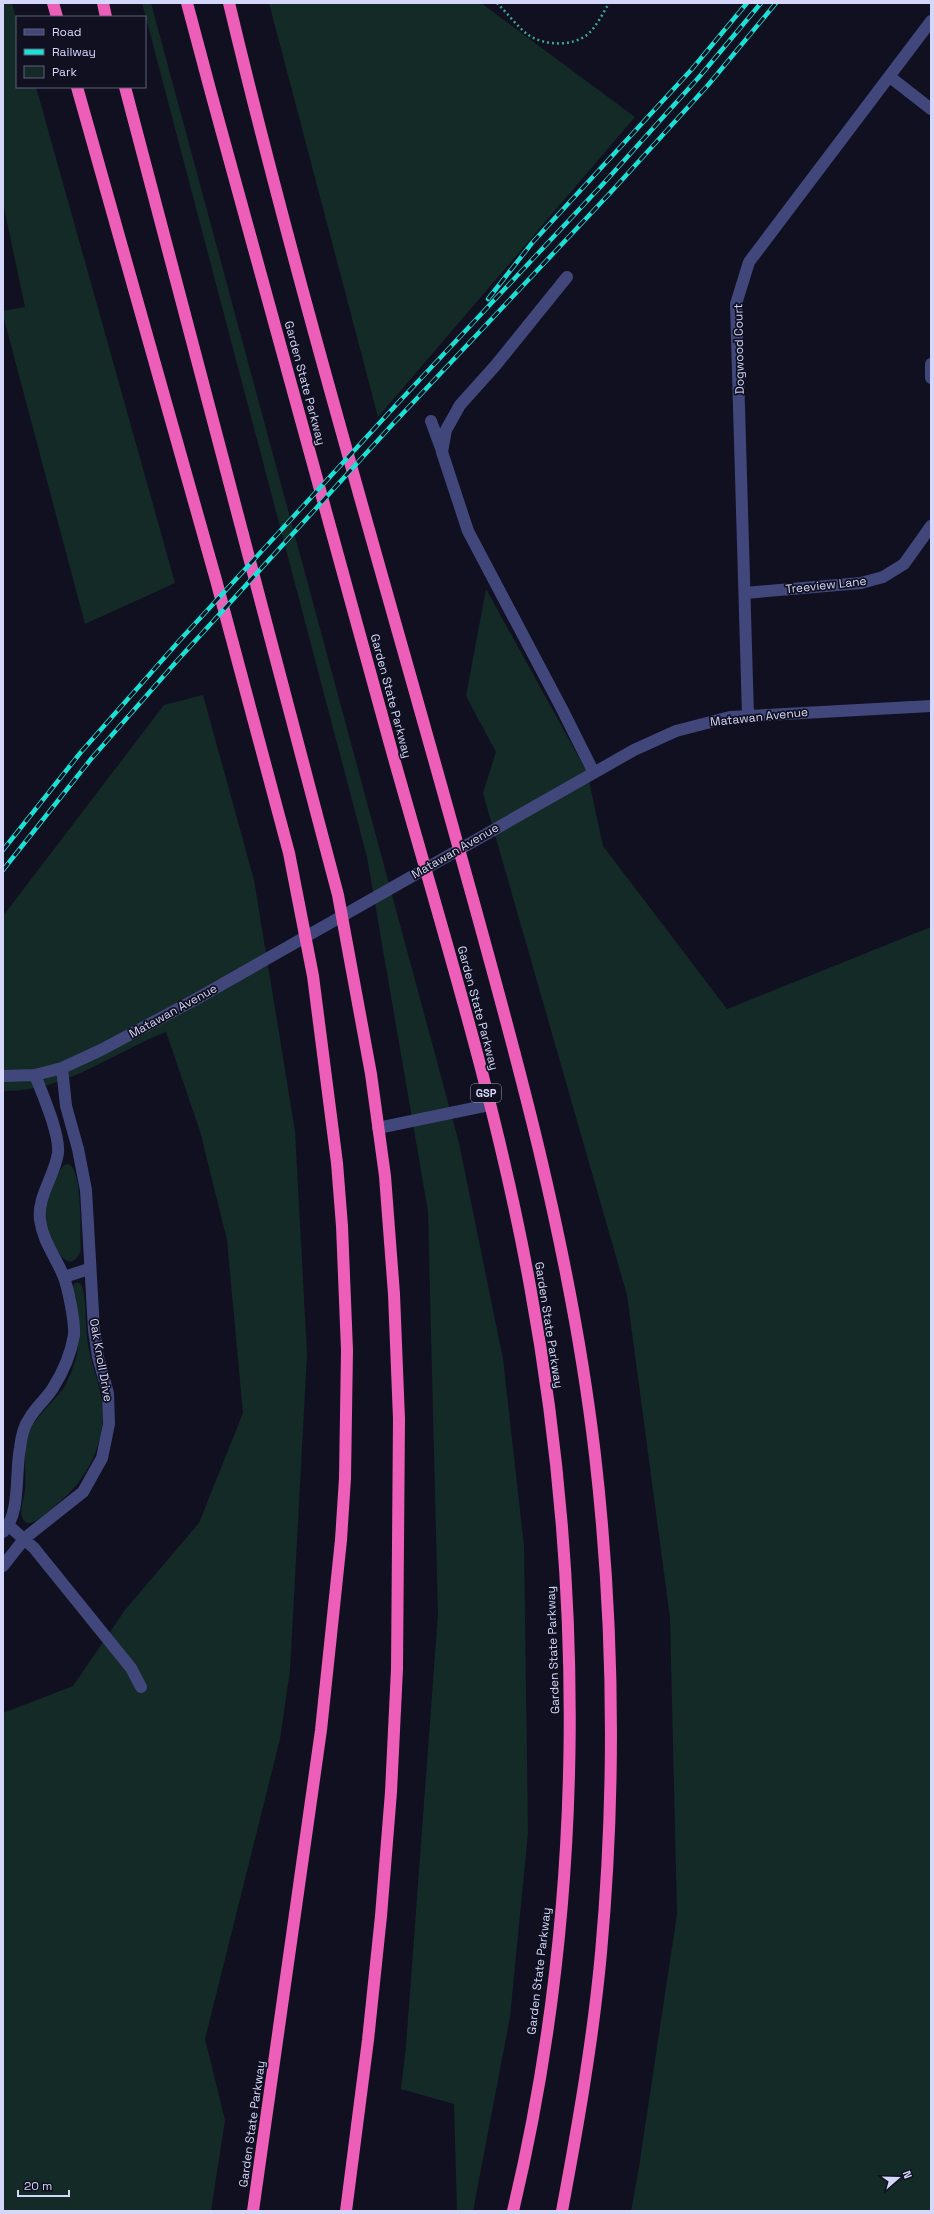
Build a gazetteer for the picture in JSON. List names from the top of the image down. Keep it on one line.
{"streets":{"highway":["Garden State Parkway","GSP"],"street":["Dogwood Court","Treeview Lane","Matawan Avenue","Oak Knoll Drive"]},"crossings":[["Dogwood Court","Treeview Lane"],["Dogwood Court","Matawan Avenue"],["Matawan Avenue","Oak Knoll Drive"]],"legend":["Road","Railway","Park"],"scale_bar":"20 m","north":"right"}
